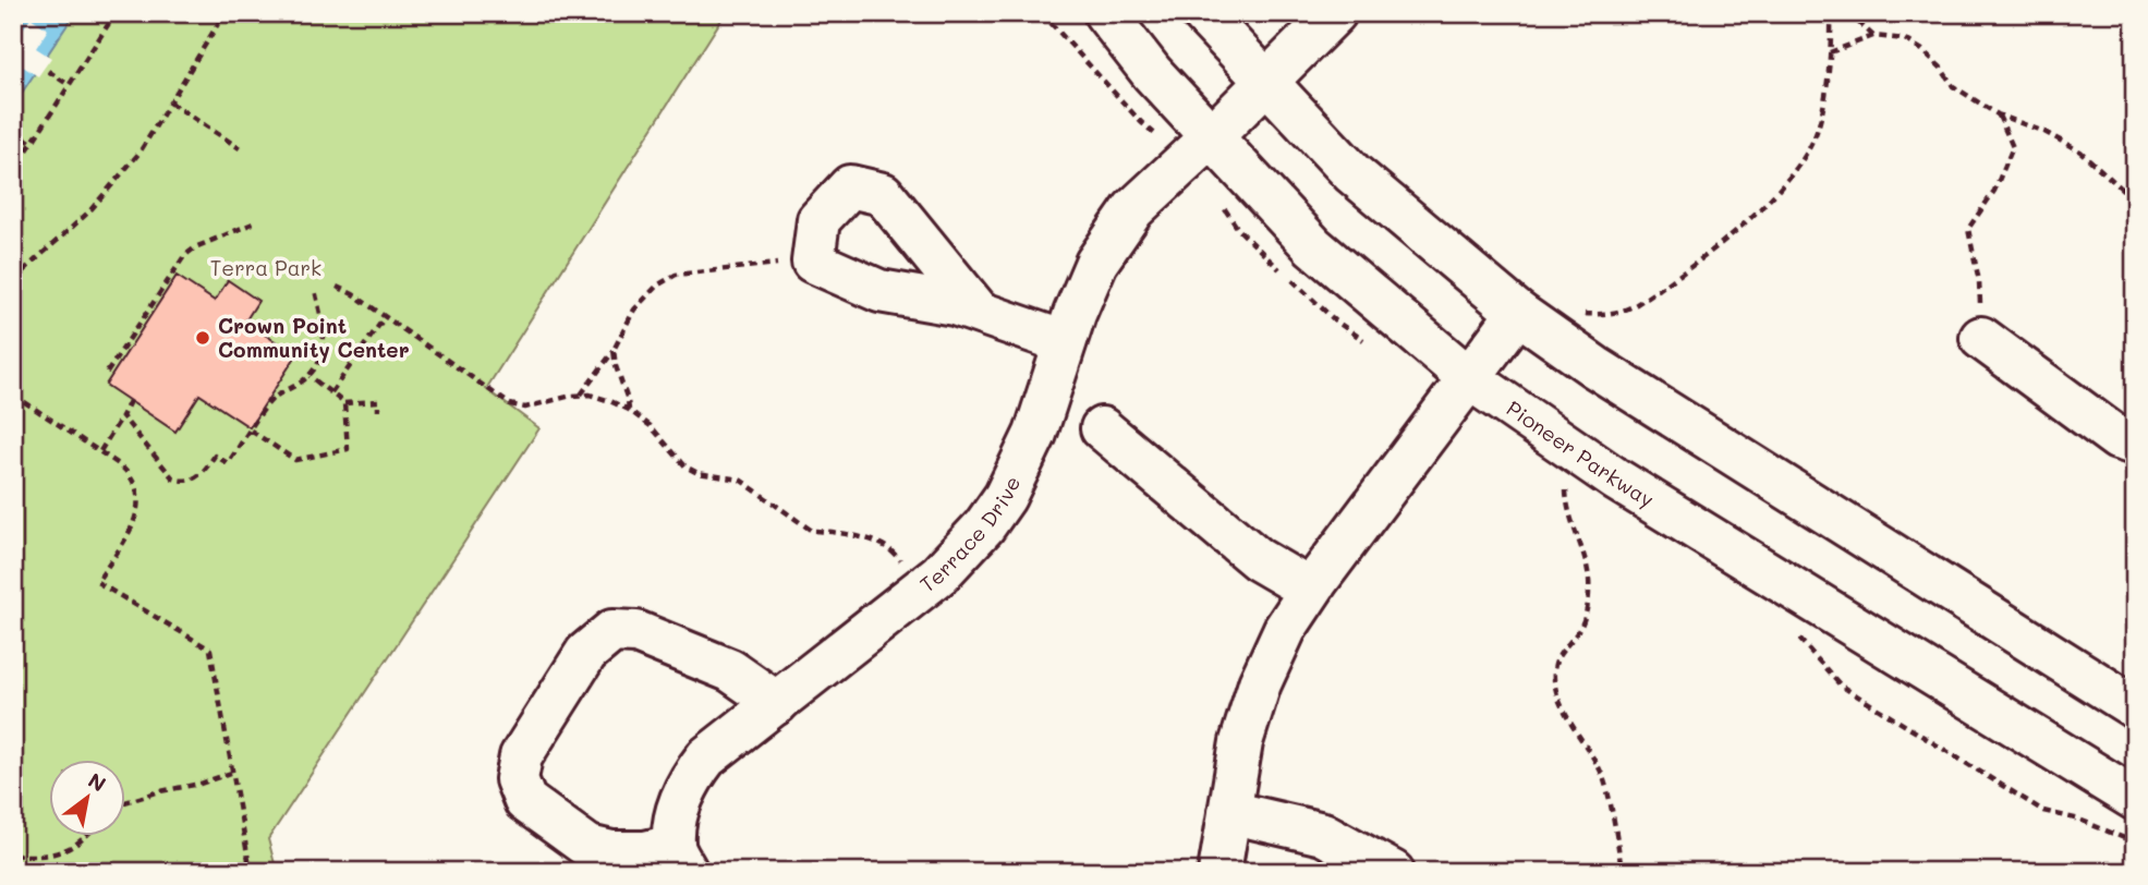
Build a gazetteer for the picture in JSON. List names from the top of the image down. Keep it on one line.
{"streets":{"street":["Pioneer Parkway","Terrace Drive"]},"crossings":[["Pioneer Parkway","Terrace Drive"]],"parks":["Terra Park"],"places":["Crown Point Community Center"],"north":"top right"}
